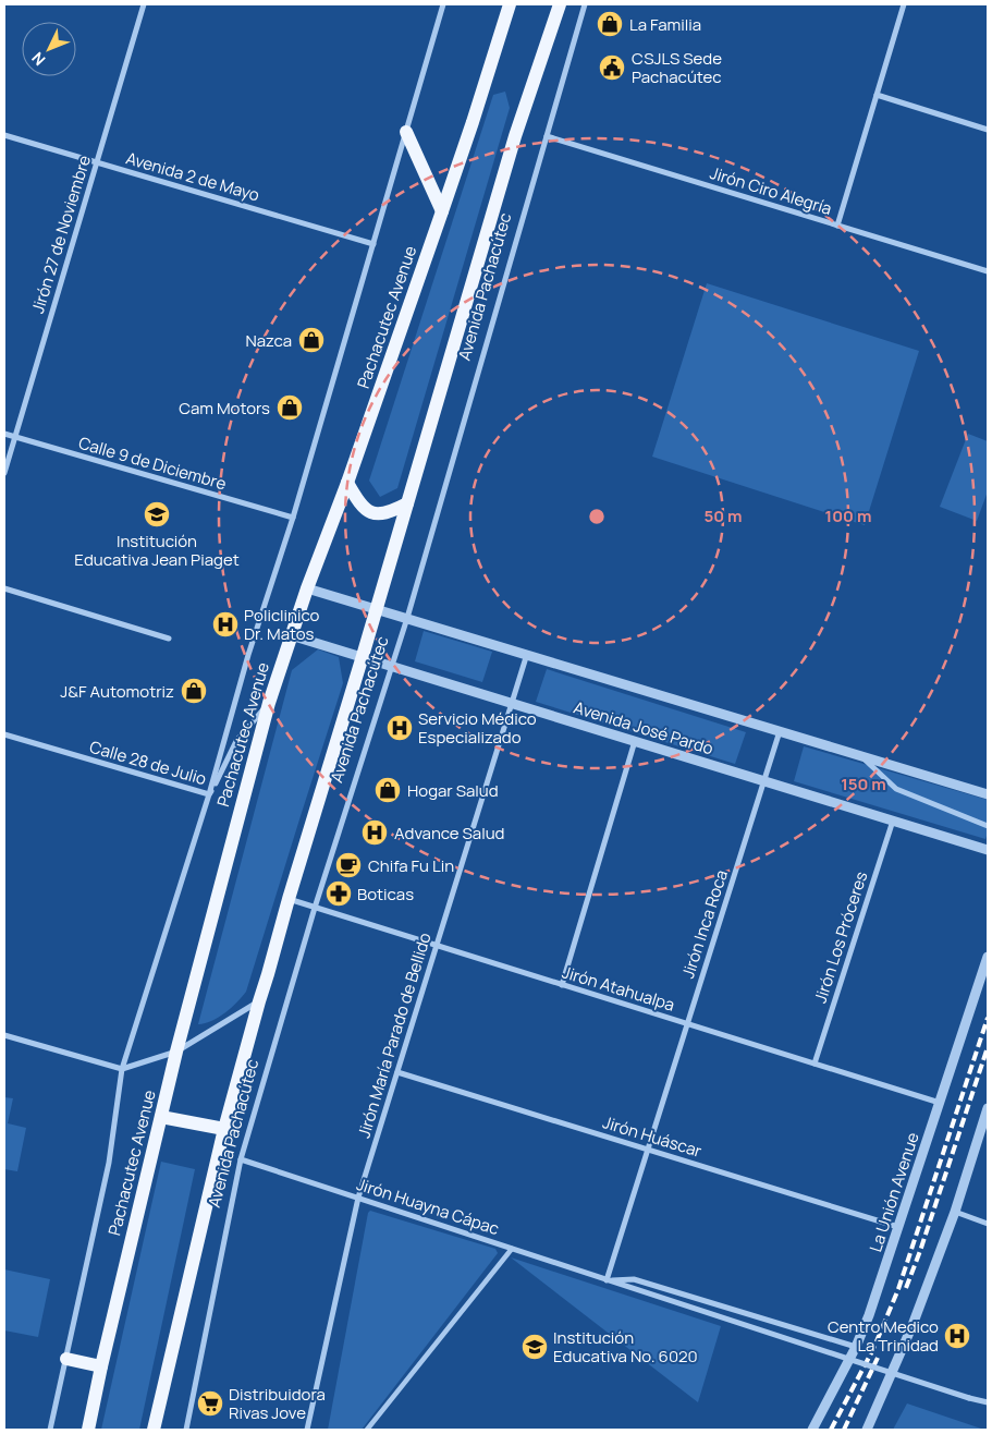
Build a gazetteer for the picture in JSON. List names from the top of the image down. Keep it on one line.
{"streets":{"main road":["Pachacutec Avenue"],"street":["Avenida 2 de Mayo","Jirón Ciro Alegría","Jirón 27 de Noviembre","Avenida Pachacútec","Calle 9 de Diciembre","Avenida José Pardo","Calle 28 de Julio","Jirón Inca Roca","Jirón Los Próceres","Jirón Atahualpa","Jirón María Parado de Bellido","Jirón Huáscar","La Unión Avenue","Jirón Huayna Cápac"]},"crossings":[["Avenida 2 de Mayo","Jirón 27 de Noviembre"],["Jirón Ciro Alegría","Avenida Pachacútec"],["Jirón 27 de Noviembre","Calle 9 de Diciembre"],["Avenida Pachacútec","Avenida José Pardo"],["Avenida Pachacútec","Jirón Atahualpa"],["Avenida Pachacútec","Jirón Huayna Cápac"],["Pachacutec Avenue","Avenida José Pardo"],["Pachacutec Avenue","Calle 28 de Julio"],["Avenida José Pardo","Jirón Inca Roca"],["Avenida José Pardo","Jirón Los Próceres"],["Avenida José Pardo","Jirón María Parado de Bellido"],["Jirón Inca Roca","Jirón Atahualpa"],["Jirón Inca Roca","Jirón Huáscar"],["Jirón Inca Roca","Jirón Huayna Cápac"],["Jirón Los Próceres","Jirón Atahualpa"],["Jirón Atahualpa","Jirón María Parado de Bellido"],["Jirón Atahualpa","La Unión Avenue"],["Jirón María Parado de Bellido","Jirón Huáscar"],["Jirón María Parado de Bellido","Jirón Huayna Cápac"],["Jirón Huáscar","La Unión Avenue"],["La Unión Avenue","Jirón Huayna Cápac"]],"places":{"shop":["La Familia","Nazca","Cam Motors","J&F Automotriz","Hogar Salud"],"public building":["CSJLS Sede Pachacútec"],"school or university":["Institución Educativa Jean Piaget","Institución Educativa No. 6020"],"hospital":["Policlinico Dr. Matos","Servicio Médico Especializado","Advance Salud","Centro Medico La Trinidad"],"cafe":["Chifa Fu Lin"],"pharmacy":["Boticas"],"supermarket":["Distribuidora Rivas Jove"]},"north":"bottom left","rings":["50 m","100 m","150 m"]}
